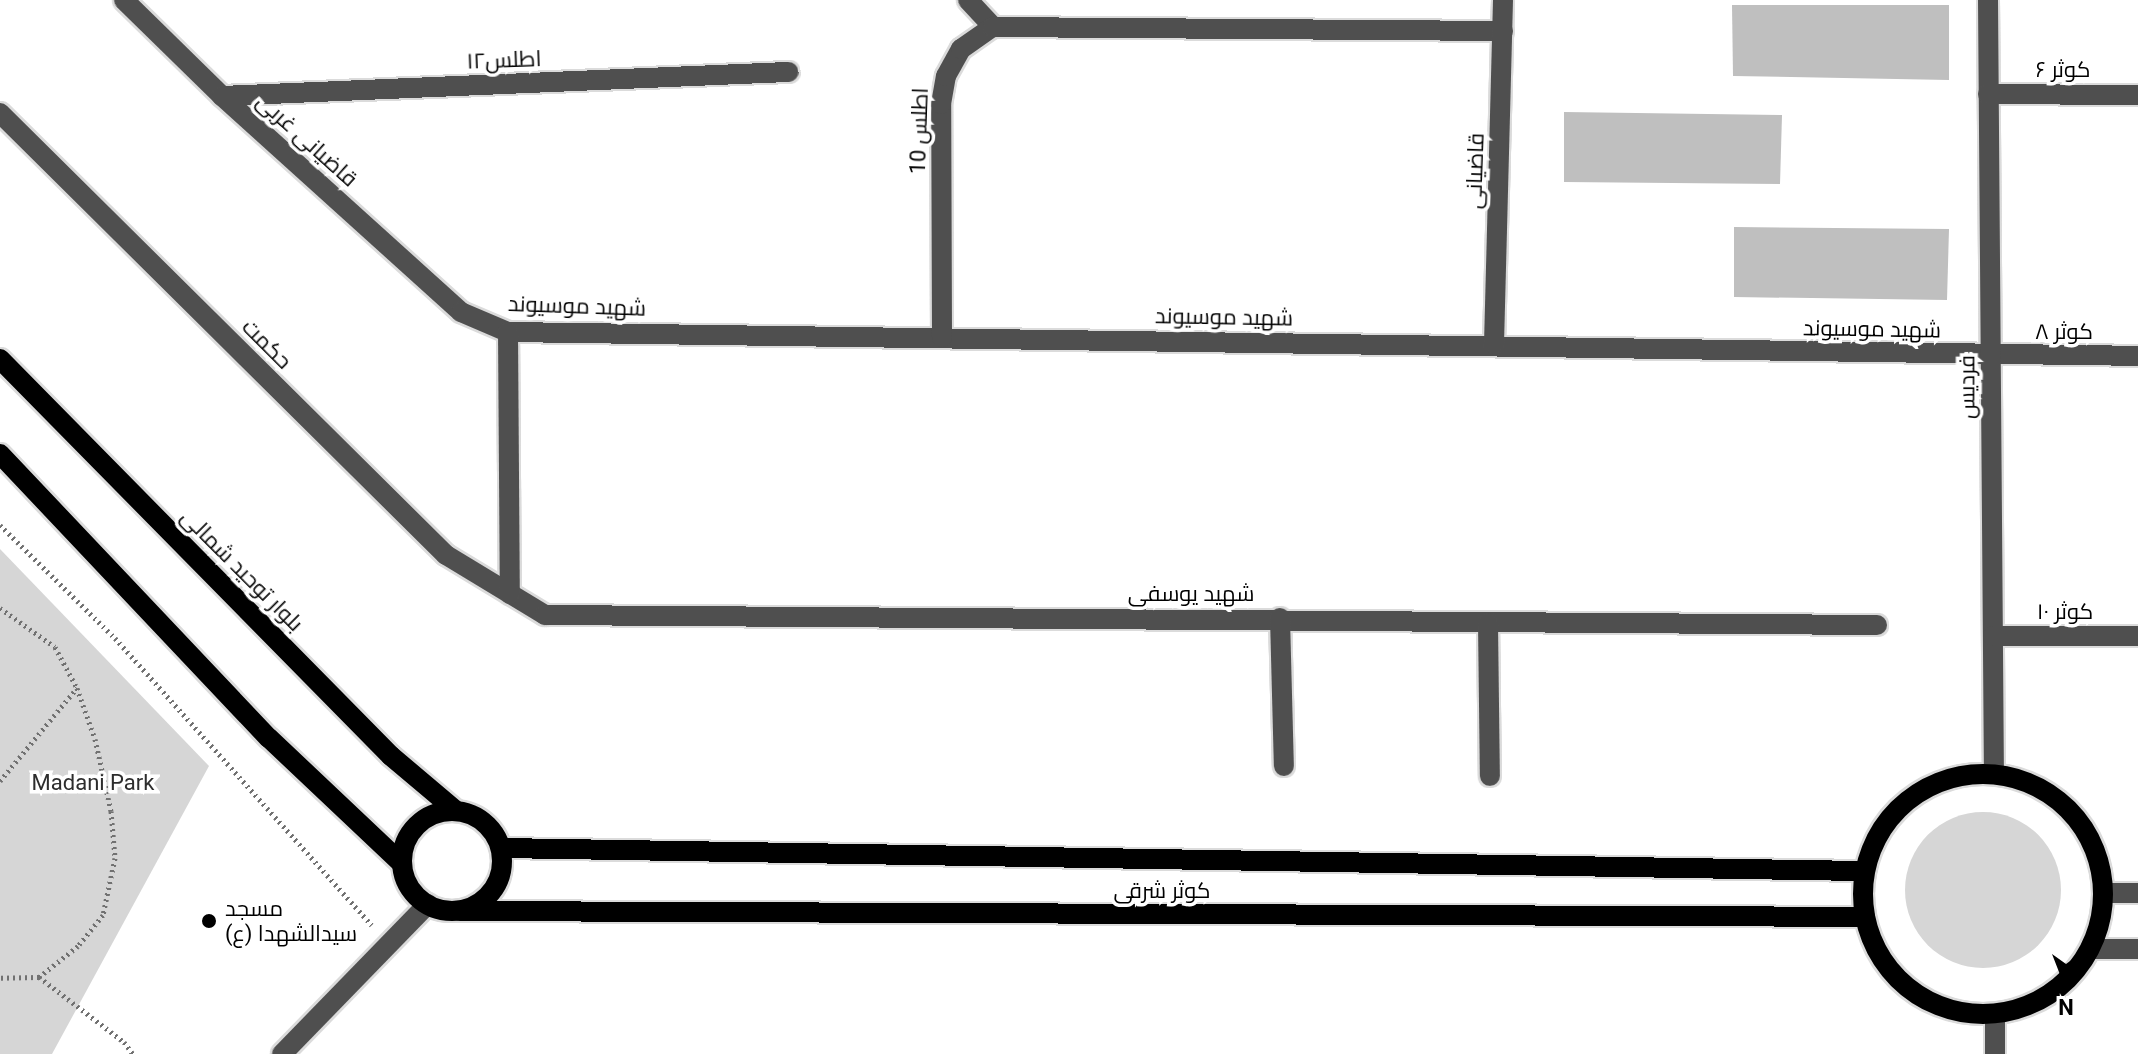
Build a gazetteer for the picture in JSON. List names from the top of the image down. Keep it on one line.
{"streets":{"main road":["بلوار توحید شمالی","کوثر شرقی"],"street":["اطلس۱۲","کوثر ۶","اطلس 10","قاضیانی غربی","قاضیانی","شهید موسیوند","کوثر ۸","حکمت","فردیس","شهید یوسفی","کوثر ۱۰"]},"crossings":[["اطلس۱۲","قاضیانی غربی"],["کوثر ۶","فردیس"],["اطلس 10","شهید موسیوند"],["قاضیانی غربی","شهید موسیوند"],["قاضیانی","شهید موسیوند"],["شهید موسیوند","کوثر ۸"],["شهید موسیوند","فردیس"],["کوثر ۸","فردیس"],["حکمت","شهید یوسفی"],["فردیس","کوثر ۱۰"],["فردیس","کوثر شرقی"],["بلوار توحید شمالی","کوثر شرقی"]],"parks":["Madani Park"],"places":["مسجد سیدالشهدا (ع)"],"north":"bottom"}
